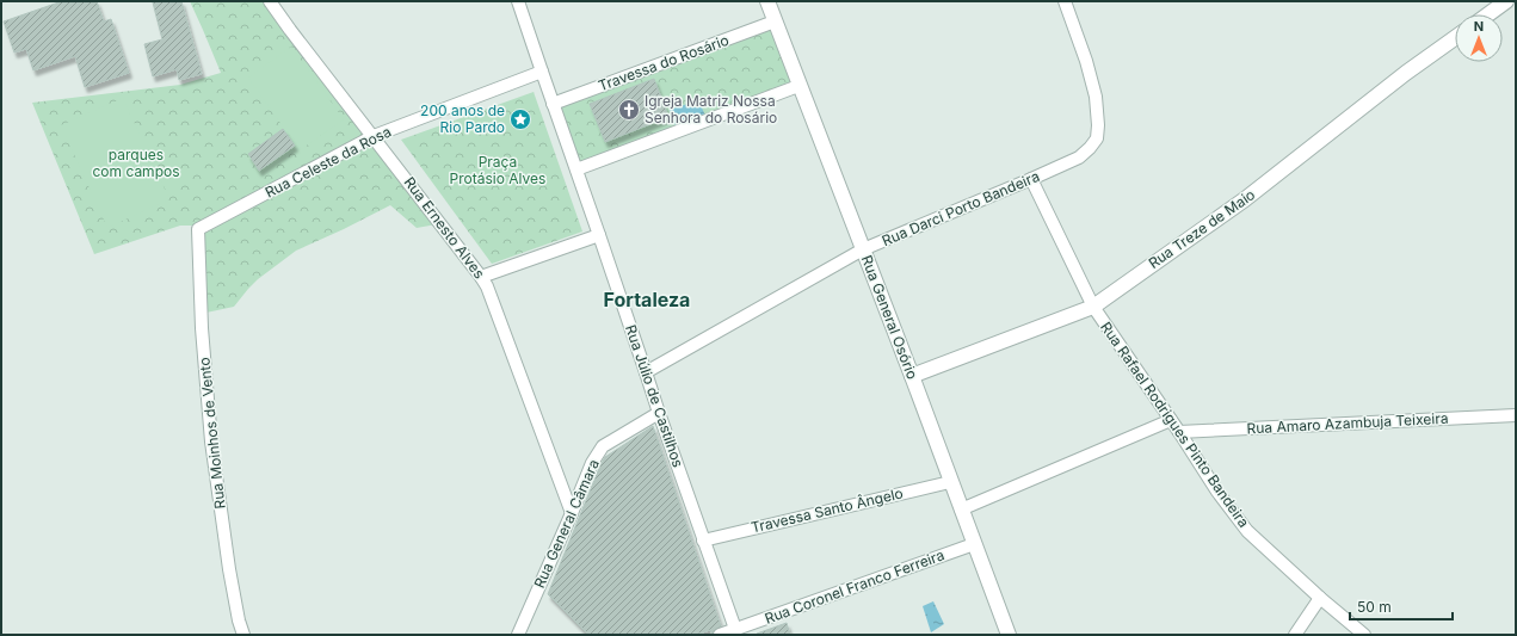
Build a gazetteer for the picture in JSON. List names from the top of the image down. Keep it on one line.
{"streets":{"street":["Travessa do Rosário","Rua Celeste da Rosa","Rua Darci Porto Bandeira","Rua Ernesto Alves","Rua Treze de Maio","Rua General Osório","Rua Júlio de Castilhos","Rua Amaro Azambuja Teixeira","Rua Rafael Rodrigues Pinto Bandeira","Rua Moinhos de Vento","Travessa Santo Ângelo","Rua General Câmara","Rua Coronel Franco Ferreira"]},"crossings":[["Travessa do Rosário","Rua General Osório"],["Travessa do Rosário","Rua Júlio de Castilhos"],["Rua Celeste da Rosa","Rua Ernesto Alves"],["Rua Celeste da Rosa","Rua Júlio de Castilhos"],["Rua Celeste da Rosa","Rua Moinhos de Vento"],["Rua Darci Porto Bandeira","Rua General Osório"],["Rua Darci Porto Bandeira","Rua Júlio de Castilhos"],["Rua Darci Porto Bandeira","Rua Rafael Rodrigues Pinto Bandeira"],["Rua Ernesto Alves","Rua General Câmara"],["Rua Treze de Maio","Rua General Osório"],["Rua Treze de Maio","Rua Rafael Rodrigues Pinto Bandeira"],["Rua General Osório","Travessa Santo Ângelo"],["Rua General Osório","Rua Coronel Franco Ferreira"],["Rua Júlio de Castilhos","Travessa Santo Ângelo"],["Rua Júlio de Castilhos","Rua General Câmara"],["Rua Júlio de Castilhos","Rua Coronel Franco Ferreira"],["Rua Amaro Azambuja Teixeira","Rua Rafael Rodrigues Pinto Bandeira"]],"districts":["Fortaleza"],"parks":["parques com campos","Praça Protásio Alves"],"places":{"church":["Igreja Matriz Nossa Senhora do Rosário"],"place":["200 anos de Rio Pardo"]},"scale_bar":"50 m","north":"top"}
